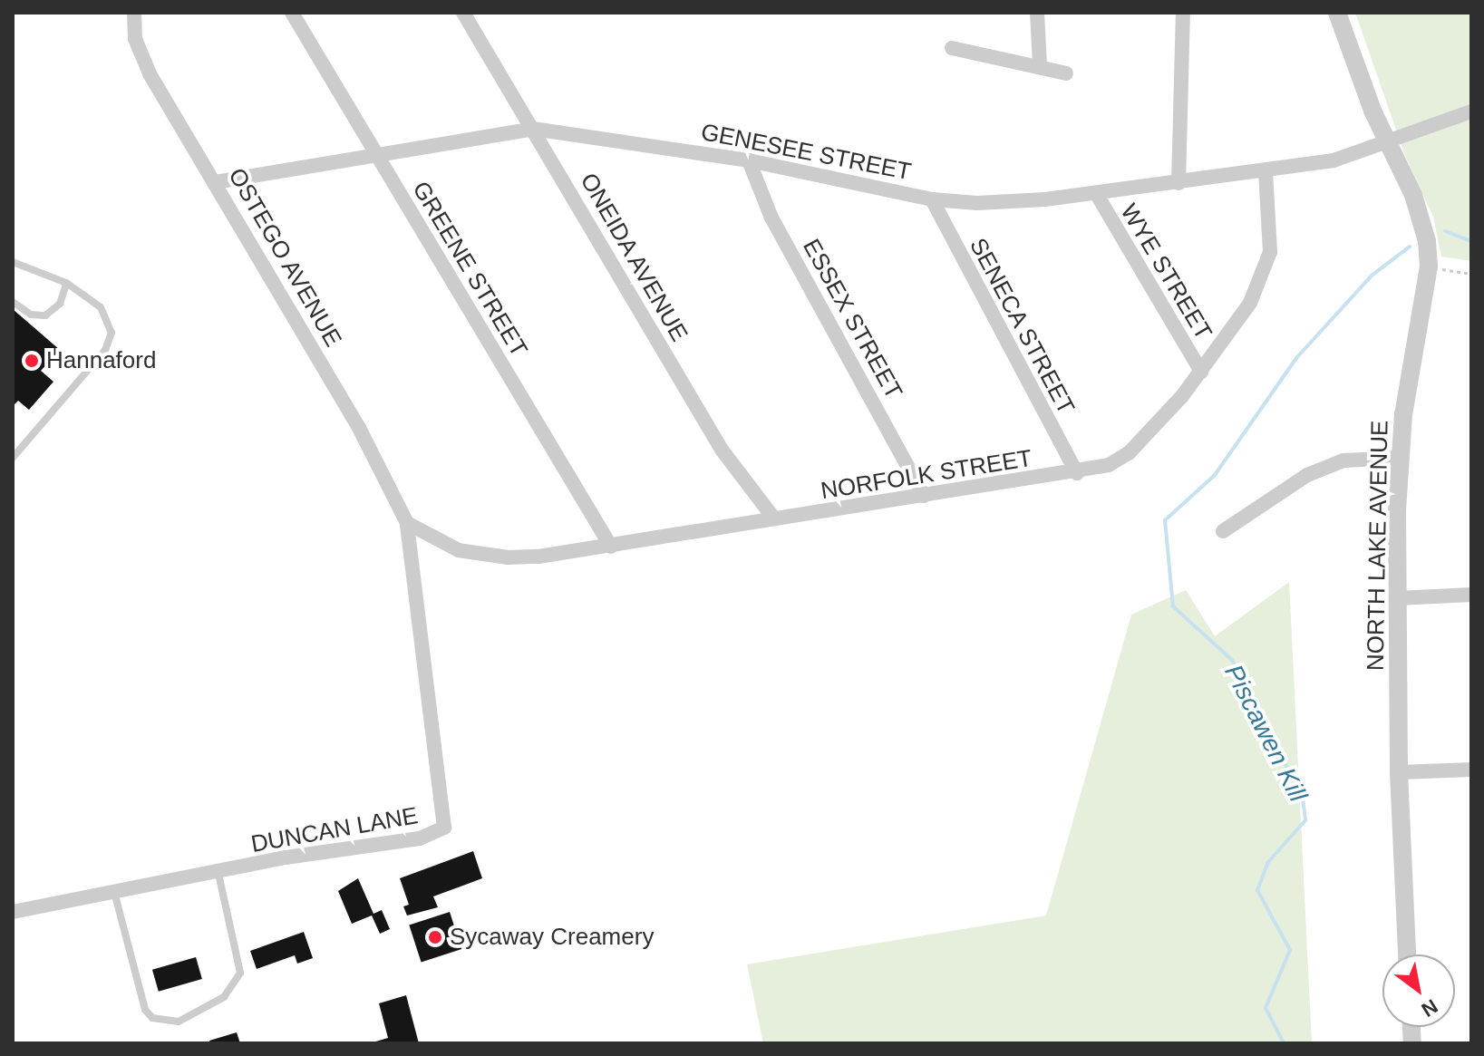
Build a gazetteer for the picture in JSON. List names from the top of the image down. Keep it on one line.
{"streets":{"street":["GENESEE STREET","OSTEGO AVENUE","ONEIDA AVENUE","GREENE STREET","WYE STREET","ESSEX STREET","SENECA STREET","NORFOLK STREET","NORTH LAKE AVENUE","DUNCAN LANE"]},"crossings":[["GENESEE STREET","OSTEGO AVENUE"],["GENESEE STREET","ONEIDA AVENUE"],["GENESEE STREET","GREENE STREET"],["GENESEE STREET","WYE STREET"],["GENESEE STREET","ESSEX STREET"],["GENESEE STREET","SENECA STREET"],["GENESEE STREET","NORFOLK STREET"],["GENESEE STREET","NORTH LAKE AVENUE"],["OSTEGO AVENUE","NORFOLK STREET"],["OSTEGO AVENUE","DUNCAN LANE"],["ONEIDA AVENUE","NORFOLK STREET"],["GREENE STREET","NORFOLK STREET"],["WYE STREET","NORFOLK STREET"],["ESSEX STREET","NORFOLK STREET"],["SENECA STREET","NORFOLK STREET"],["NORFOLK STREET","DUNCAN LANE"]],"water":["Piscawen Kill"],"places":["Hannaford","Sycaway Creamery"],"north":"bottom right"}
